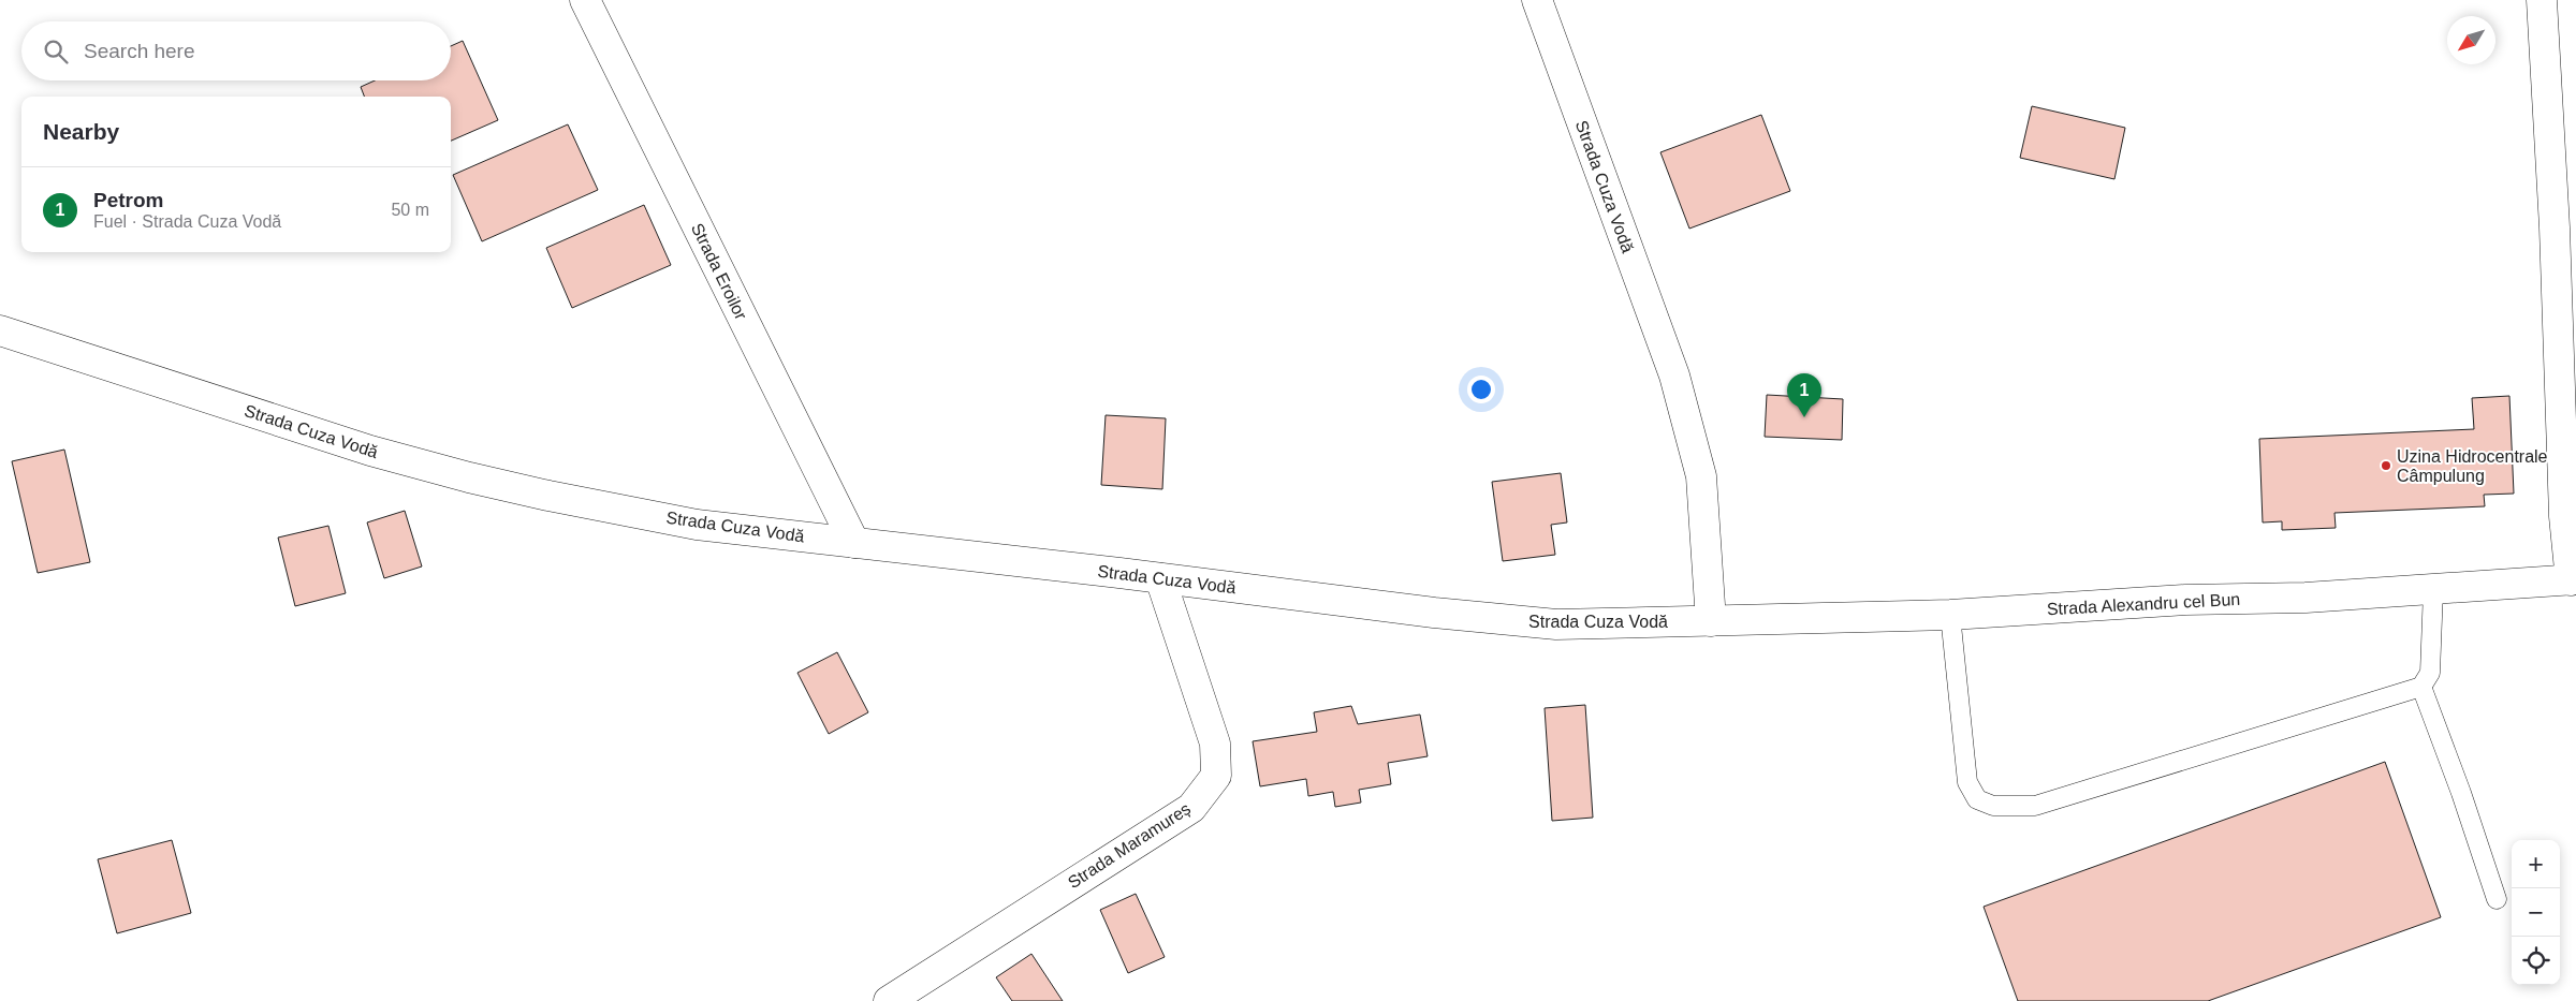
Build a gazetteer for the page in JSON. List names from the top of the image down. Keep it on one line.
{"streets":{"main road":["Strada Cuza Vodă","Strada Eroilor","Strada Alexandru cel Bun","Strada Maramureș"]},"crossings":[["Strada Cuza Vodă","Strada Eroilor"],["Strada Cuza Vodă","Strada Alexandru cel Bun"],["Strada Cuza Vodă","Strada Maramureș"]],"places":["Uzina Hidrocentrale Câmpulung"],"north":"bottom left","page":{"search":"Search here","heading":"Nearby","list":[{"mark":"1","name":"Petrom","note":"Fuel · Strada Cuza Vodă","value":"50 m"}],"pins":"1","map_buttons":["+","−"]}}
